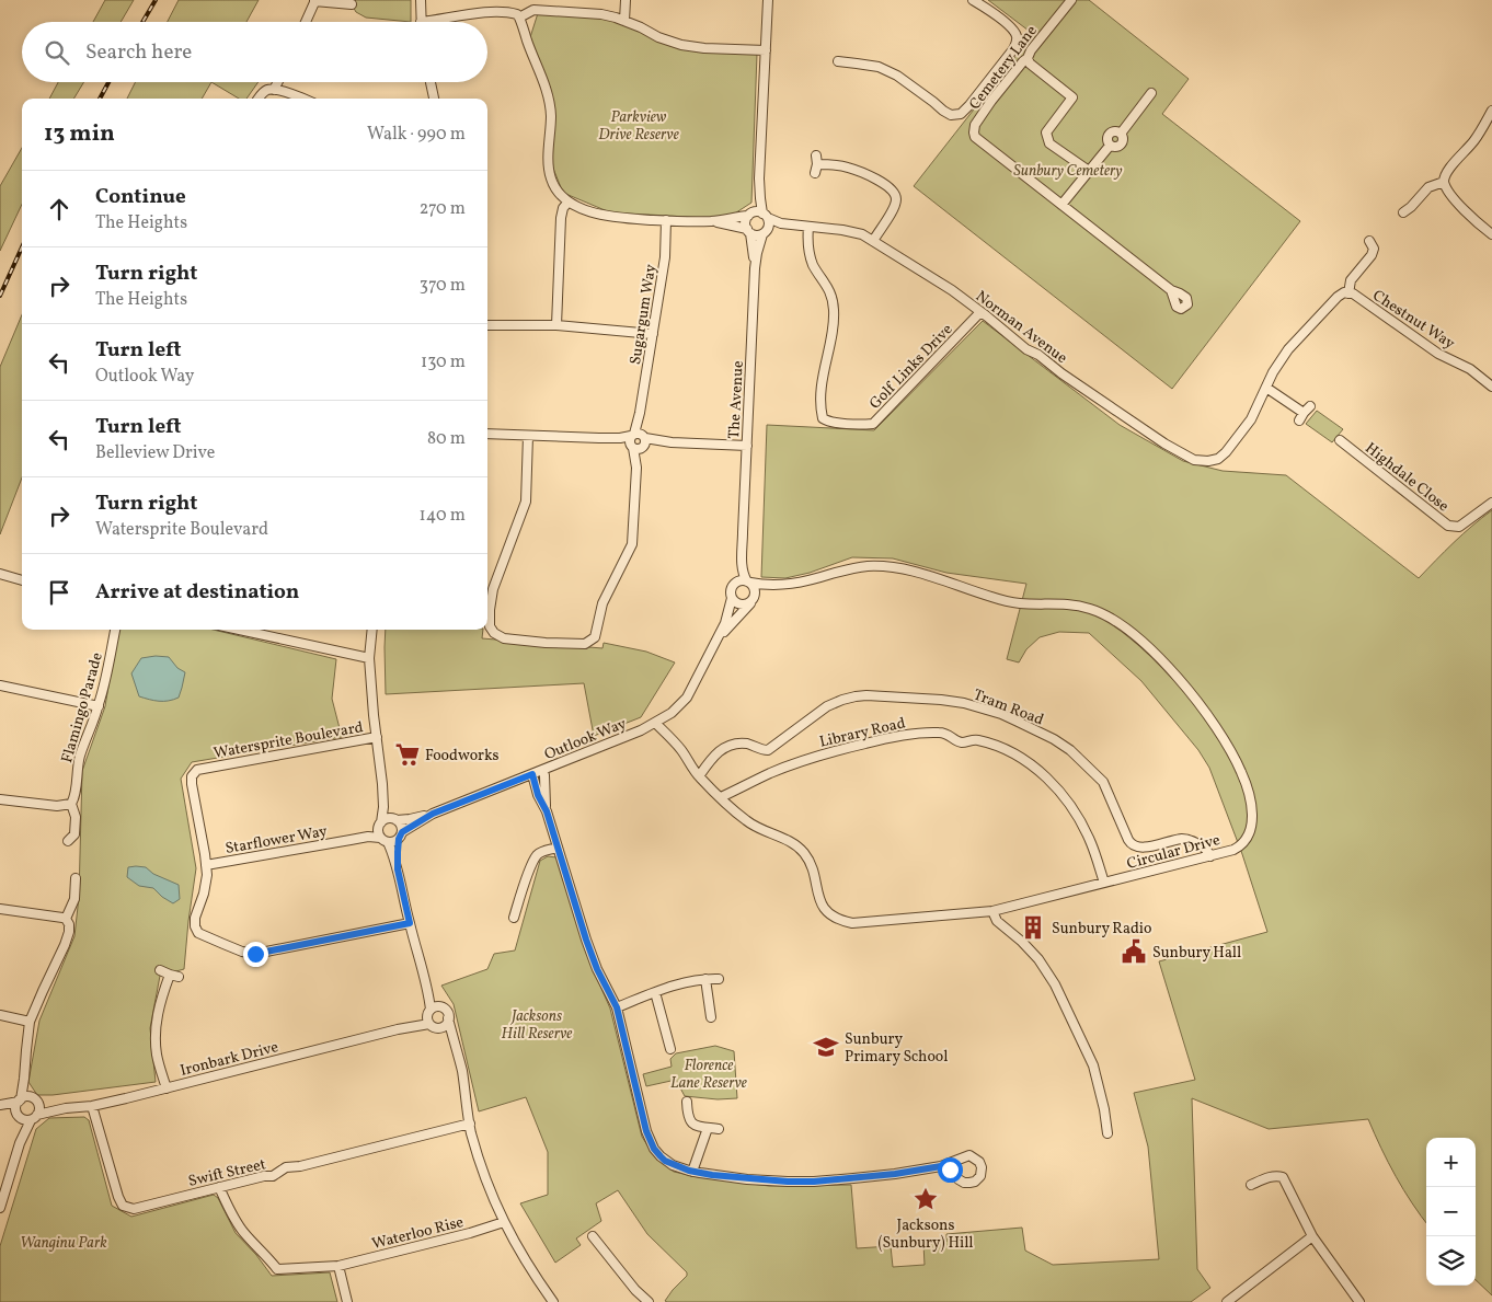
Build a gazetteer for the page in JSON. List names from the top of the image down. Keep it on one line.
{"streets":{"street":["Cemetery Lane","Sugargum Way","Chestnut Way","Norman Avenue","Golf Links Drive","The Avenue","Highdale Close","Tram Road","Flamingo Parade","Library Road","Outlook Way","Watersprite Boulevard","Starflower Way","Circular Drive","Ironbark Drive","Swift Street","Waterloo Rise"]},"crossings":[["Norman Avenue","Golf Links Drive"],["Norman Avenue","The Avenue"],["The Avenue","Outlook Way"],["The Avenue","Circular Drive"],["Tram Road","Circular Drive"],["Library Road","Circular Drive"],["Outlook Way","Starflower Way"],["Outlook Way","Circular Drive"],["Watersprite Boulevard","Starflower Way"],["Ironbark Drive","Swift Street"],["Swift Street","Waterloo Rise"]],"parks":["Parkview Drive Reserve","Sunbury Cemetery","Jacksons Hill Reserve","Florence Lane Reserve","Wanginu Park"],"places":{"supermarket":["Foodworks"],"building":["Sunbury Radio"],"public building":["Sunbury Hall"],"school or university":["Sunbury Primary School"],"place":["Jacksons (Sunbury) Hill"]},"page":{"search":"Search here","heading":["13 min","Walk · 990 m"],"list":[["Continue","The Heights","270 m"],["Turn right","The Heights","370 m"],["Turn left","Outlook Way","130 m"],["Turn left","Belleview Drive","80 m"],["Turn right","Watersprite Boulevard","140 m"],"Arrive at destination"],"map_buttons":["+","−"]}}
